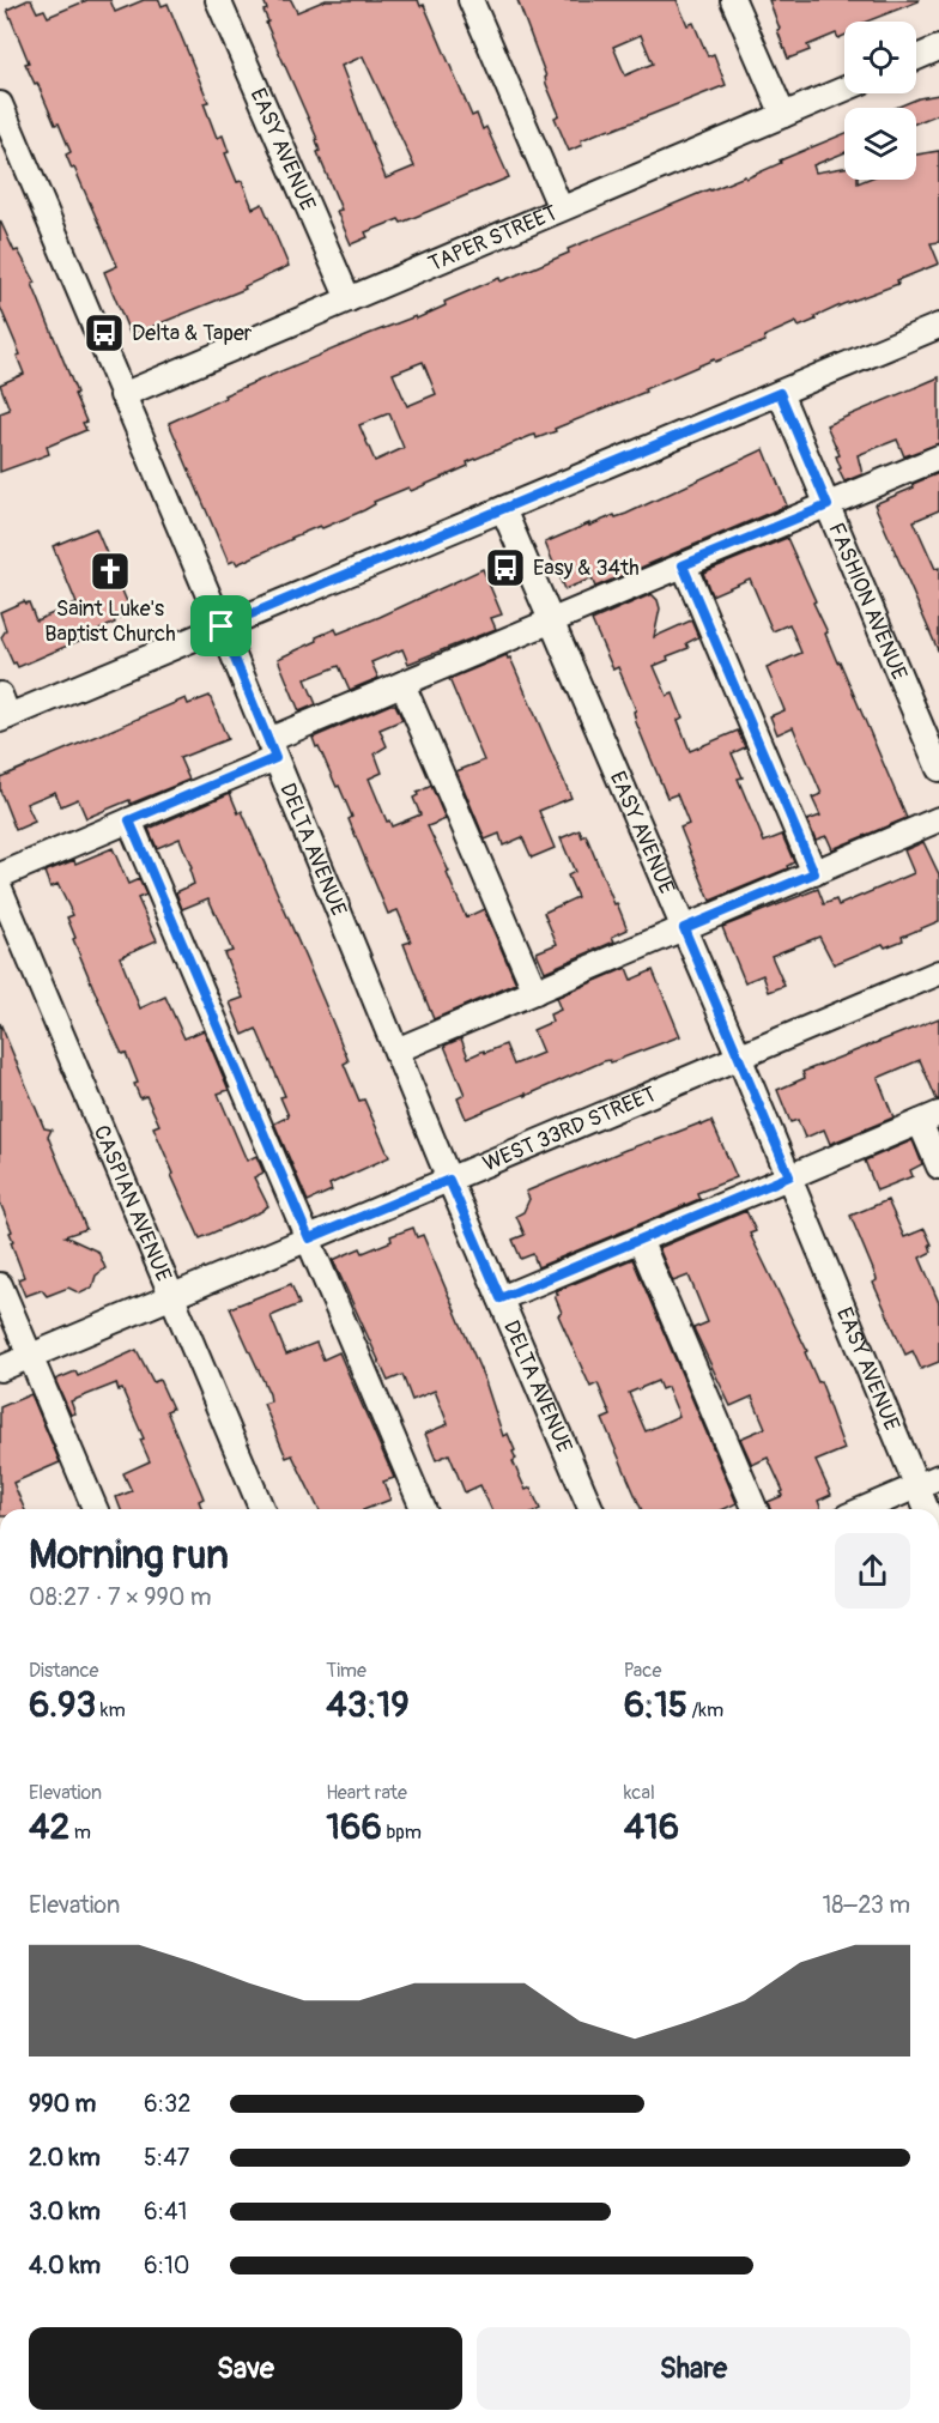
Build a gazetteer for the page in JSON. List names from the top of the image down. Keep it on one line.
{"streets":{"street":["EASY AVENUE","TAPER STREET","FASHION AVENUE","DELTA AVENUE","WEST 33RD STREET","CASPIAN AVENUE"]},"crossings":[["EASY AVENUE","TAPER STREET"],["EASY AVENUE","WEST 33RD STREET"],["TAPER STREET","DELTA AVENUE"],["DELTA AVENUE","WEST 33RD STREET"],["WEST 33RD STREET","CASPIAN AVENUE"]],"places":{"bus stop":["Delta & Taper","Easy & 34th"],"church":["Saint Luke's Baptist Church"]},"page":{"heading":["Morning run","08:27 · 7 × 990 m"],"stats":[["Distance","6.93 km"],["Time","43:19"],["Pace","6:15 /km"],["Elevation","42 m"],["Heart rate","166 bpm"],["kcal","416"]],"chart":["Elevation","18–23 m"],"list":[{"name":"990 m","note":"6:32"},{"name":"2.0 km","note":"5:47"},{"name":"3.0 km","note":"6:41"},{"name":"4.0 km","note":"6:10"}],"buttons":["Save","Share"]}}
